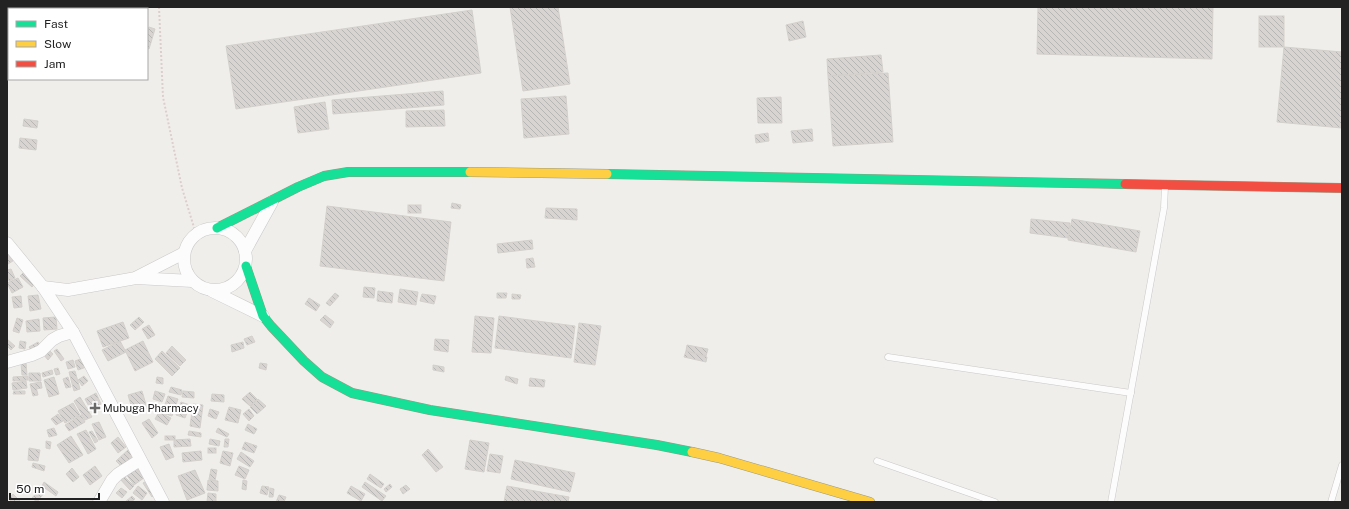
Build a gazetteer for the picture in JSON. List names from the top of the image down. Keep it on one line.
{"places":{"health":["Mubuga Pharmacy"]},"legend":["Fast","Slow","Jam"],"scale_bar":"50 m"}
